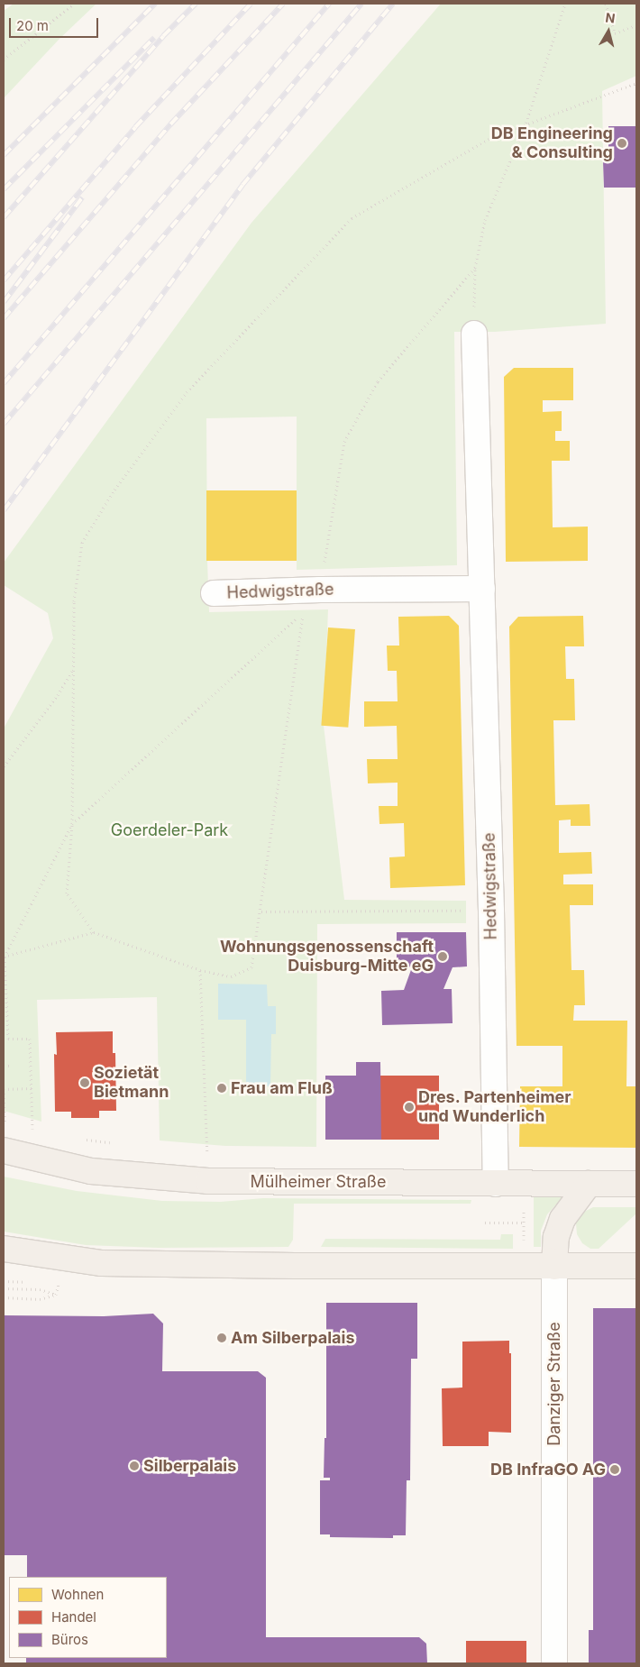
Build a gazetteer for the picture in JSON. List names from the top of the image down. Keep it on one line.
{"streets":{"main road":["Mülheimer Straße"],"street":["Hedwigstraße","Danziger Straße"]},"crossings":[["Hedwigstraße","Mülheimer Straße"]],"parks":["Goerdeler-Park"],"places":["DB Engineering & Consulting","Wohnungsgenossenschaft Duisburg-Mitte eG","Sozietät Bietmann","Frau am Fluß","Dres. Partenheimer und Wunderlich","Am Silberpalais","Silberpalais","DB InfraGO AG"],"legend":["Wohnen","Handel","Büros"],"scale_bar":"20 m","north":"top"}
